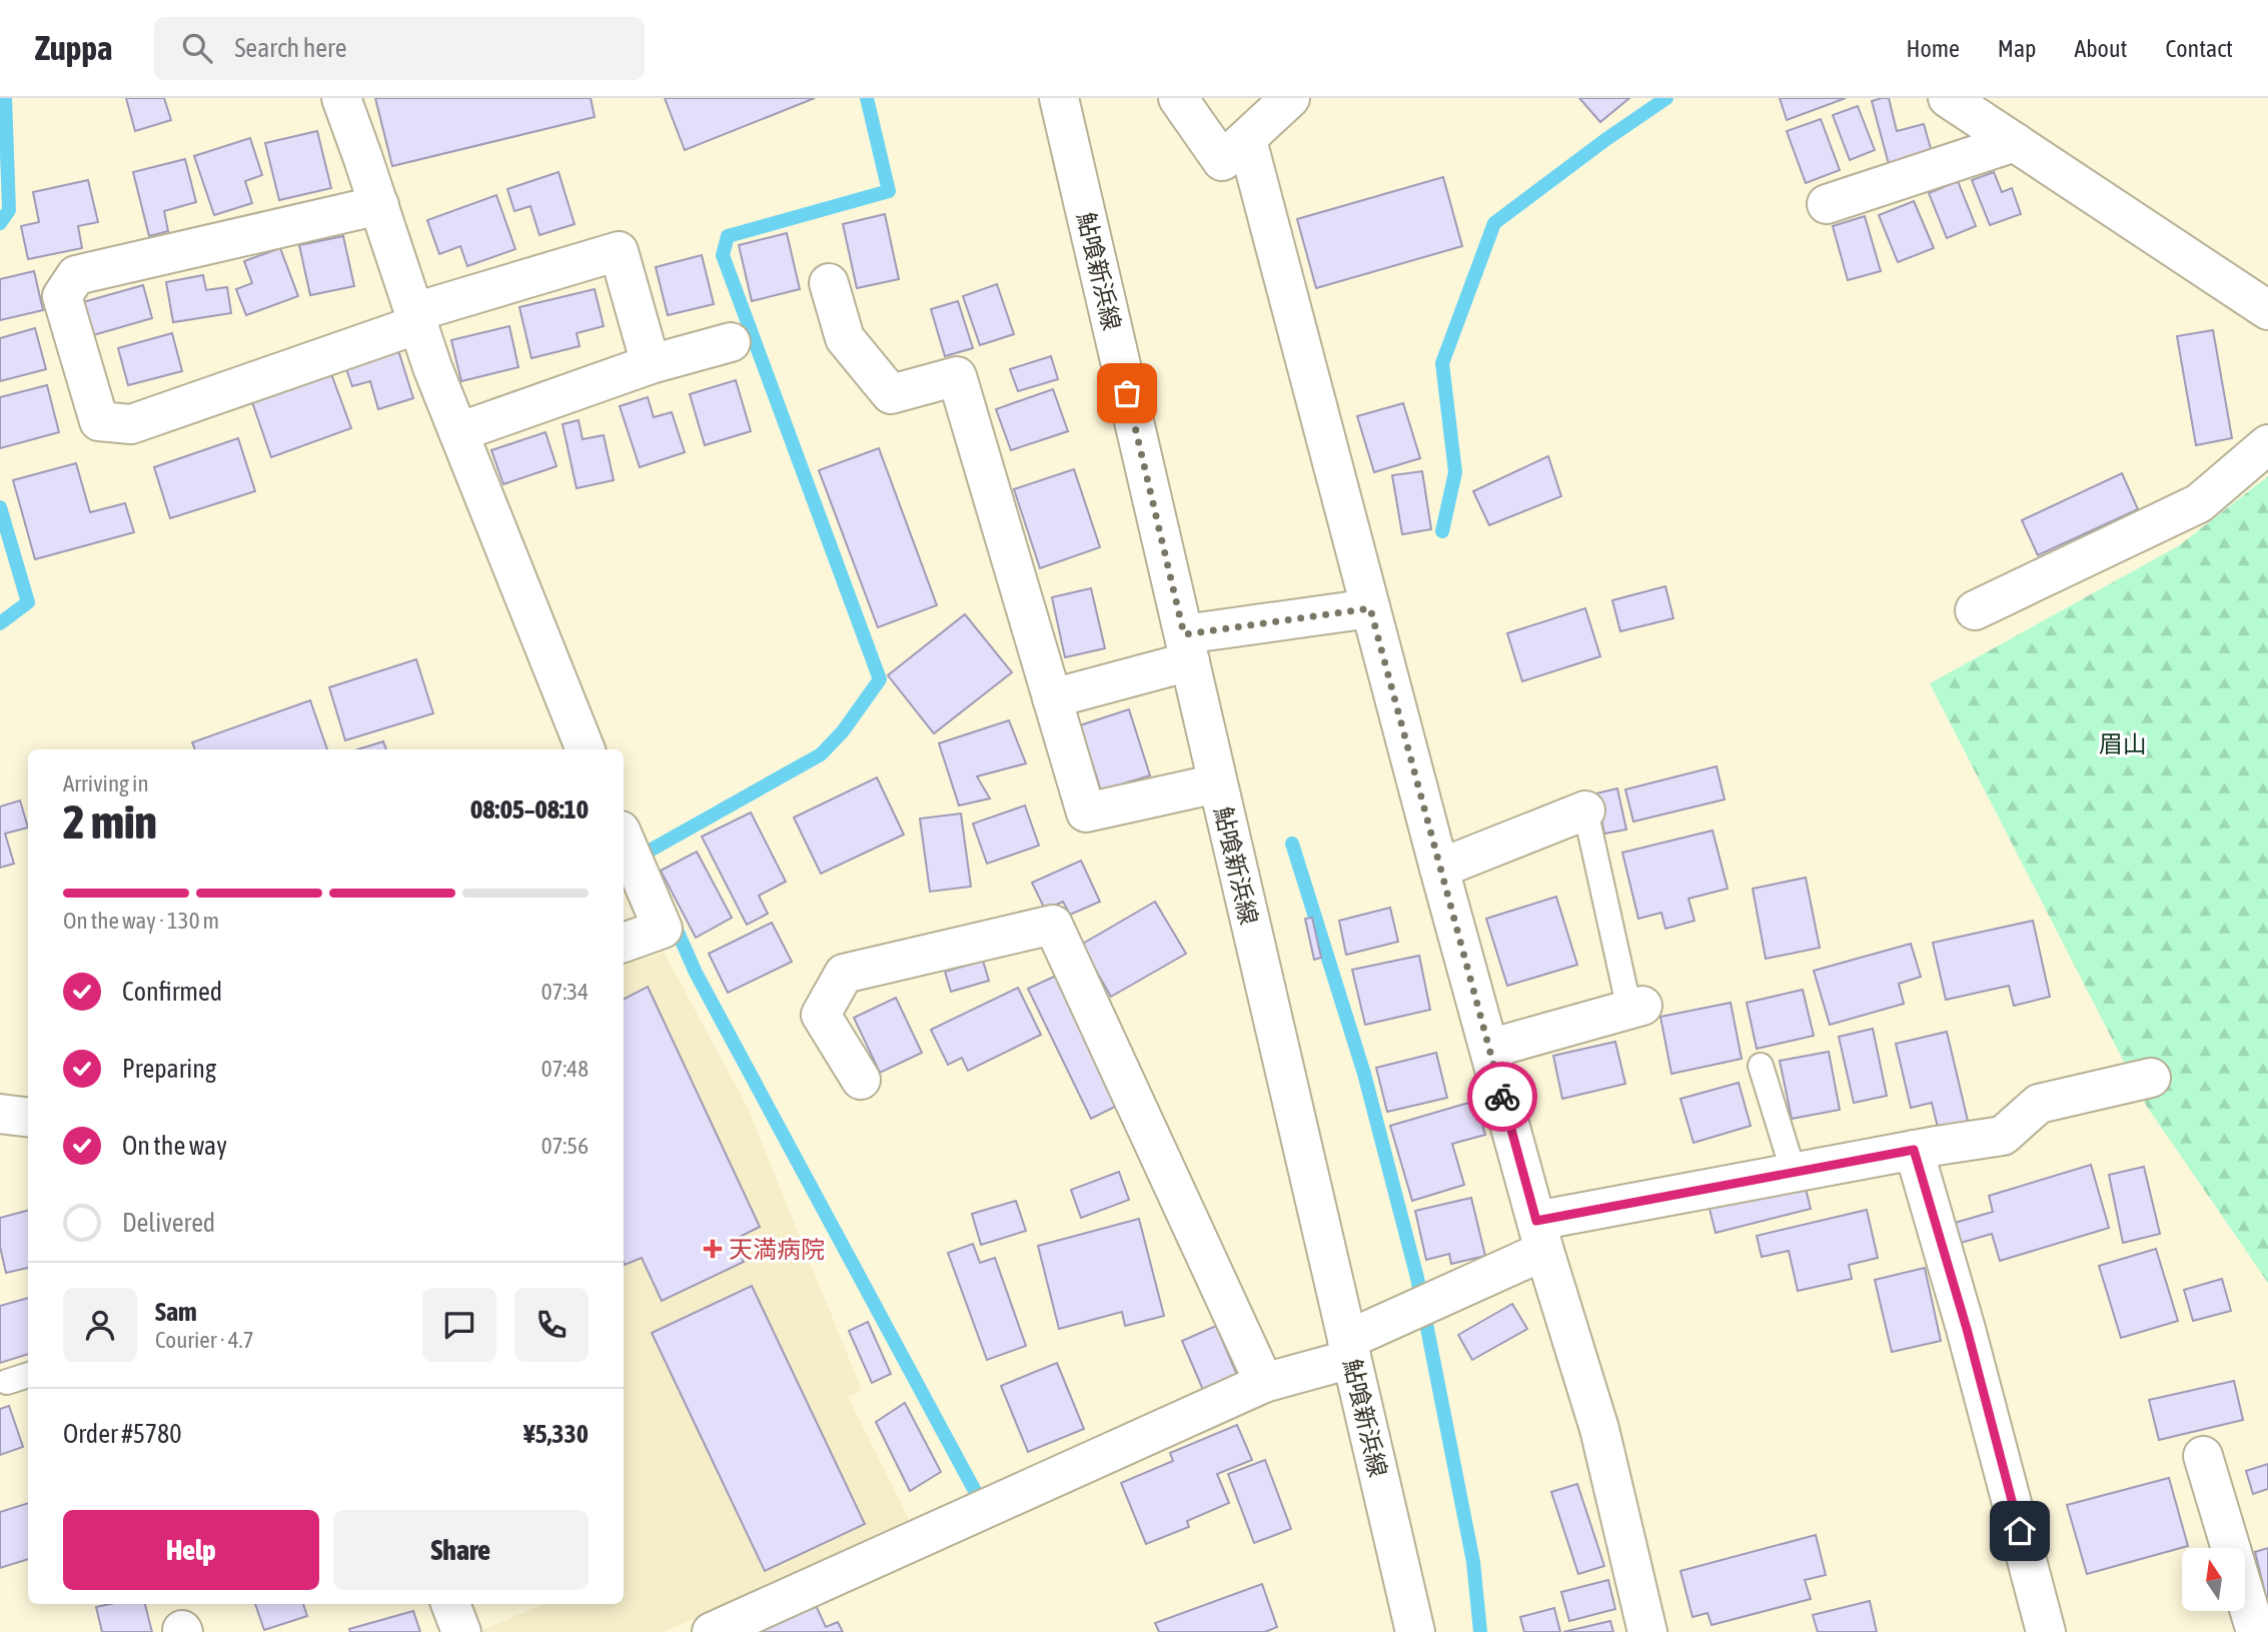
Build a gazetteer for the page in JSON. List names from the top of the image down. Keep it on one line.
{"streets":{"street":["鮎喰新浜線"]},"parks":["眉山"],"places":{"health":["天満病院"]},"north":"top","page":{"header":"Zuppa","search":"Search here","nav":["Home","Map","About","Contact"],"heading":["2 min","Arriving in","08:05–08:10"],"panel":["Sam","Courier · 4.7","Order #5780","¥5,330"],"bar":"On the way · 130 m","list":[["Confirmed","07:34"],["Preparing","07:48"],["On the way","07:56"],"Delivered"],"buttons":["Help","Share"]}}
